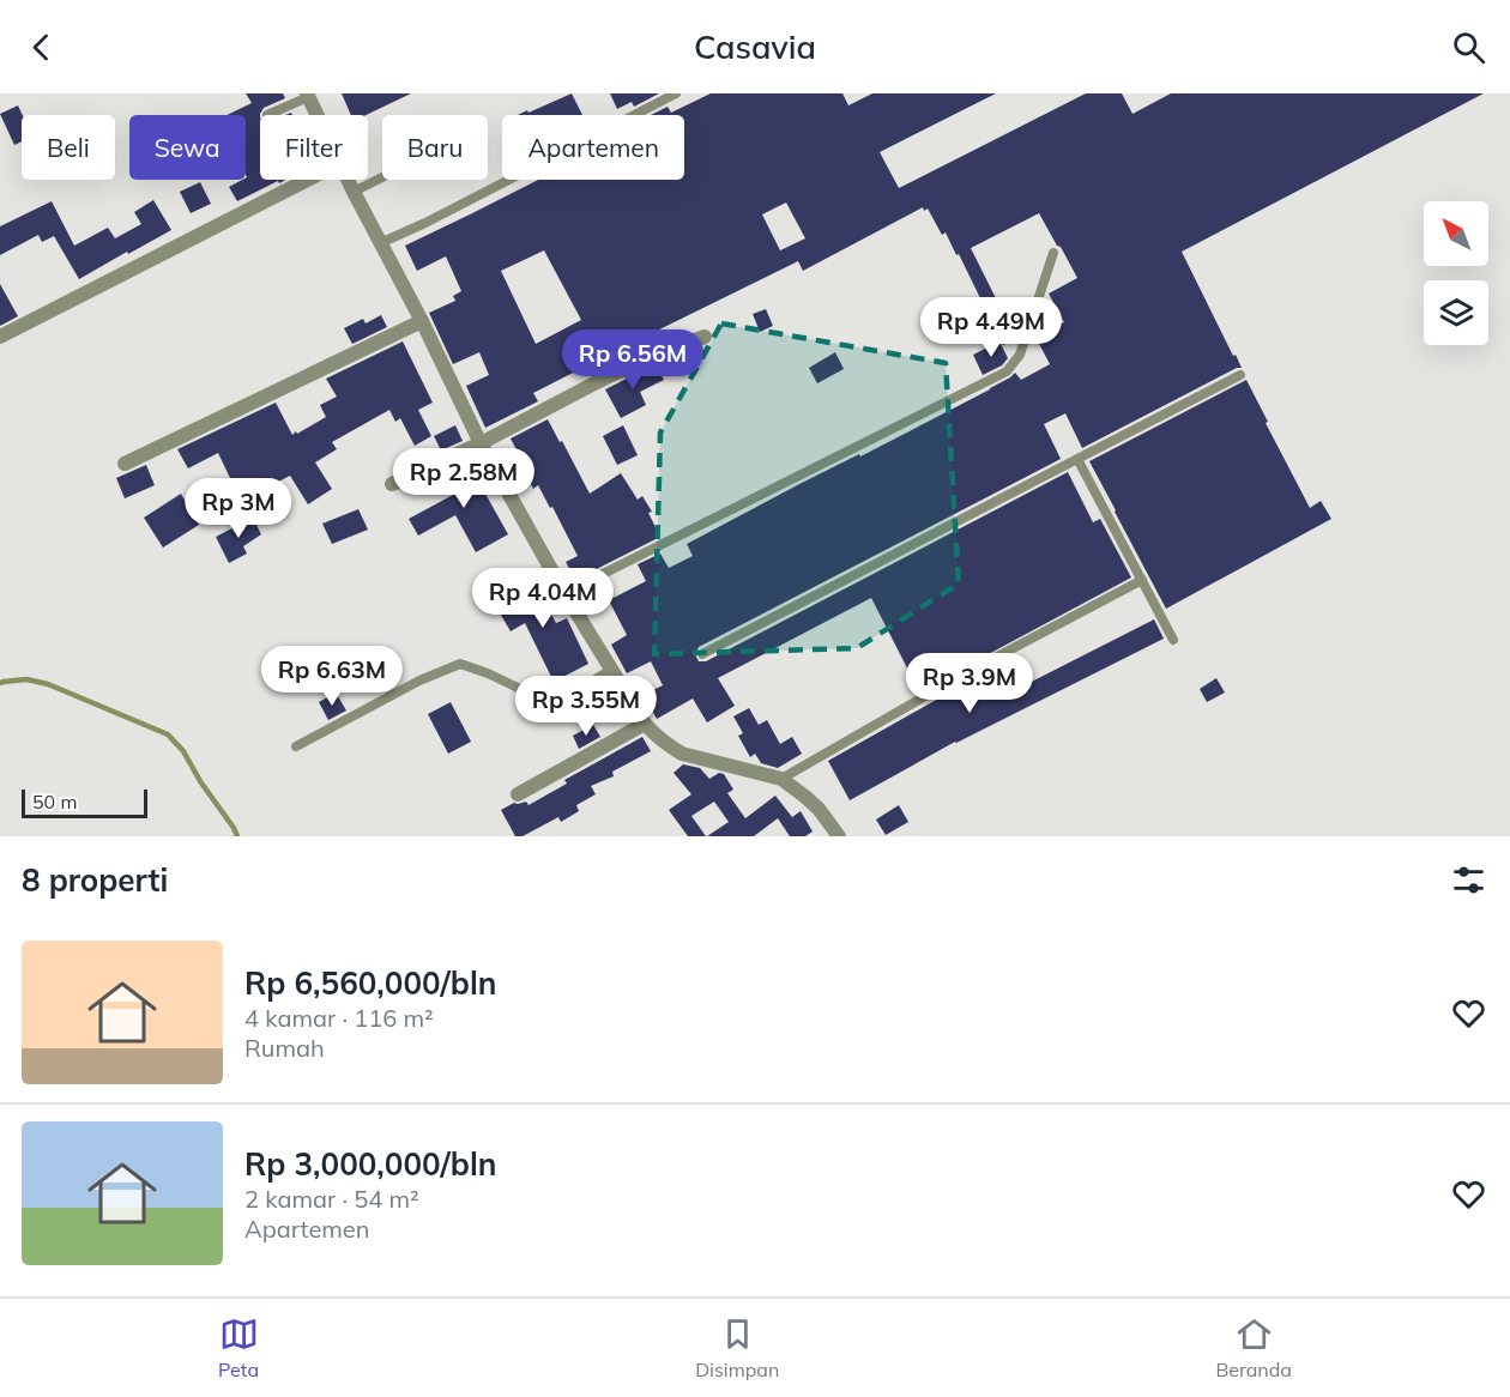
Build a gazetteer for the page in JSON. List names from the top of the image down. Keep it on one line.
{"scale_bar":"50 m","north":"top left","page":{"header":"Casavia","chip":["Beli","Sewa","Filter","Baru","Apartemen"],"price":["Rp 4.49M","Rp 6.56M","Rp 2.58M","Rp 3M","Rp 4.04M","Rp 6.63M","Rp 3.9M","Rp 3.55M"],"scale":"50 m","heading":"8 properti","list":[{"name":"Rp 6,560,000/bln","note":"4 kamar · 116 m² · Rumah"},{"name":"Rp 3,000,000/bln","note":"2 kamar · 54 m² · Apartemen"}],"tabs":["Peta","Disimpan","Beranda"]}}
